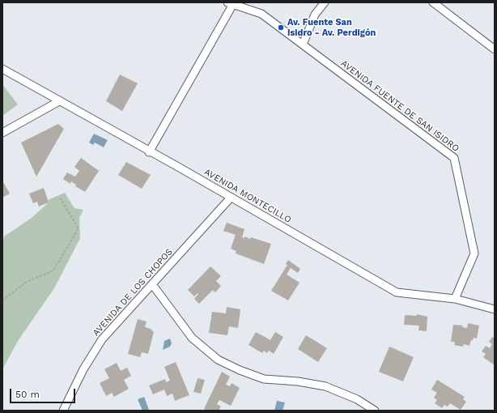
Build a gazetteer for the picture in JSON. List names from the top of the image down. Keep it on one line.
{"streets":{"street":["AVENIDA FUENTE DE SAN ISIDRO","AVENIDA MONTECILLO","AVENIDA DE LOS CHOPOS"]},"crossings":[["AVENIDA FUENTE DE SAN ISIDRO","AVENIDA MONTECILLO"],["AVENIDA MONTECILLO","AVENIDA DE LOS CHOPOS"]],"places":["Av. Fuente San Isidro - Av. Perdigón"],"scale_bar":"50 m"}
